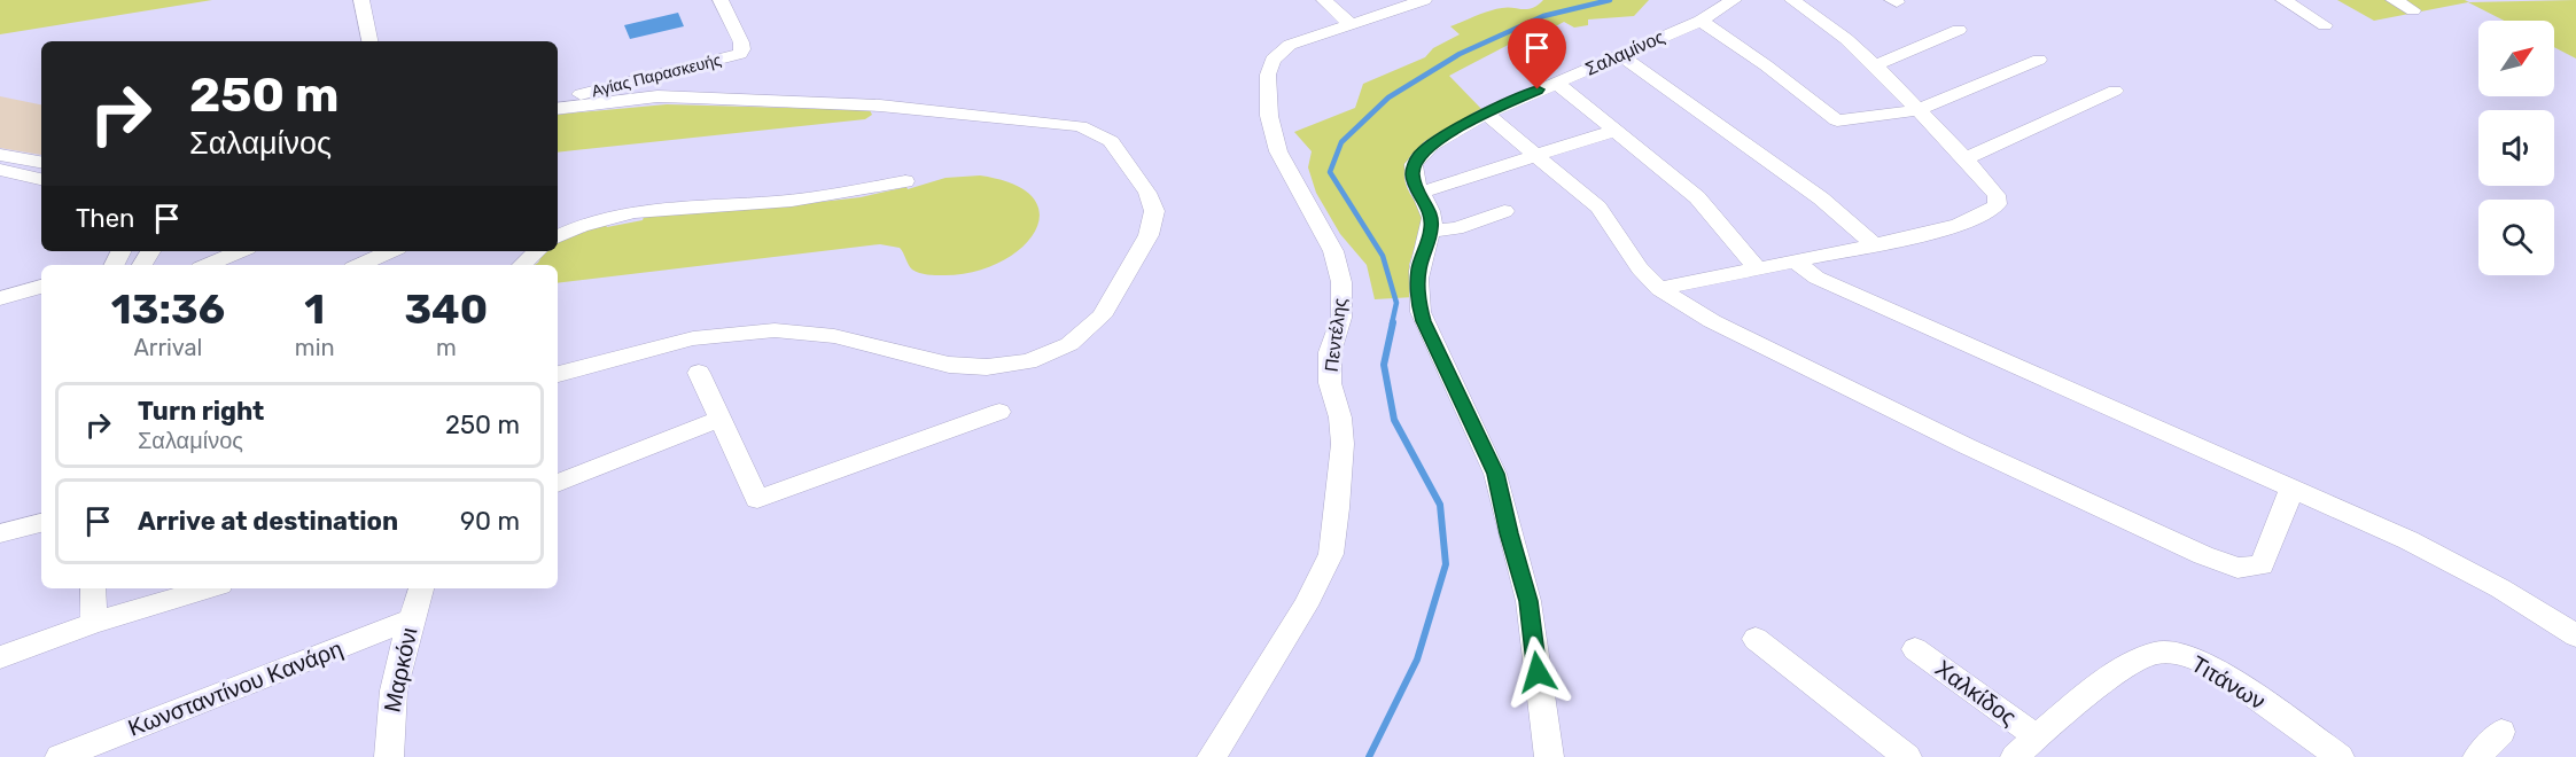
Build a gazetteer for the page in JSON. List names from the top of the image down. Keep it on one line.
{"streets":{"street":["Σαλαμίνος","Αγίας Παρασκευής","Πεντέλης","Μαρκόνι","Τιτάνων","Κωνσταντίνου Κανάρη","Χαλκίδος"]},"crossings":[["Μαρκόνι","Κωνσταντίνου Κανάρη"],["Τιτάνων","Χαλκίδος"]],"north":"top right","page":{"turn":["250 m","Σαλαμίνος"],"then":"Then","eta":["13:36","Arrival","1","min","340","m"],"list":[{"name":"Turn right","note":"Σαλαμίνος","value":"250 m"},{"name":"Arrive at destination","value":"90 m"}]}}
